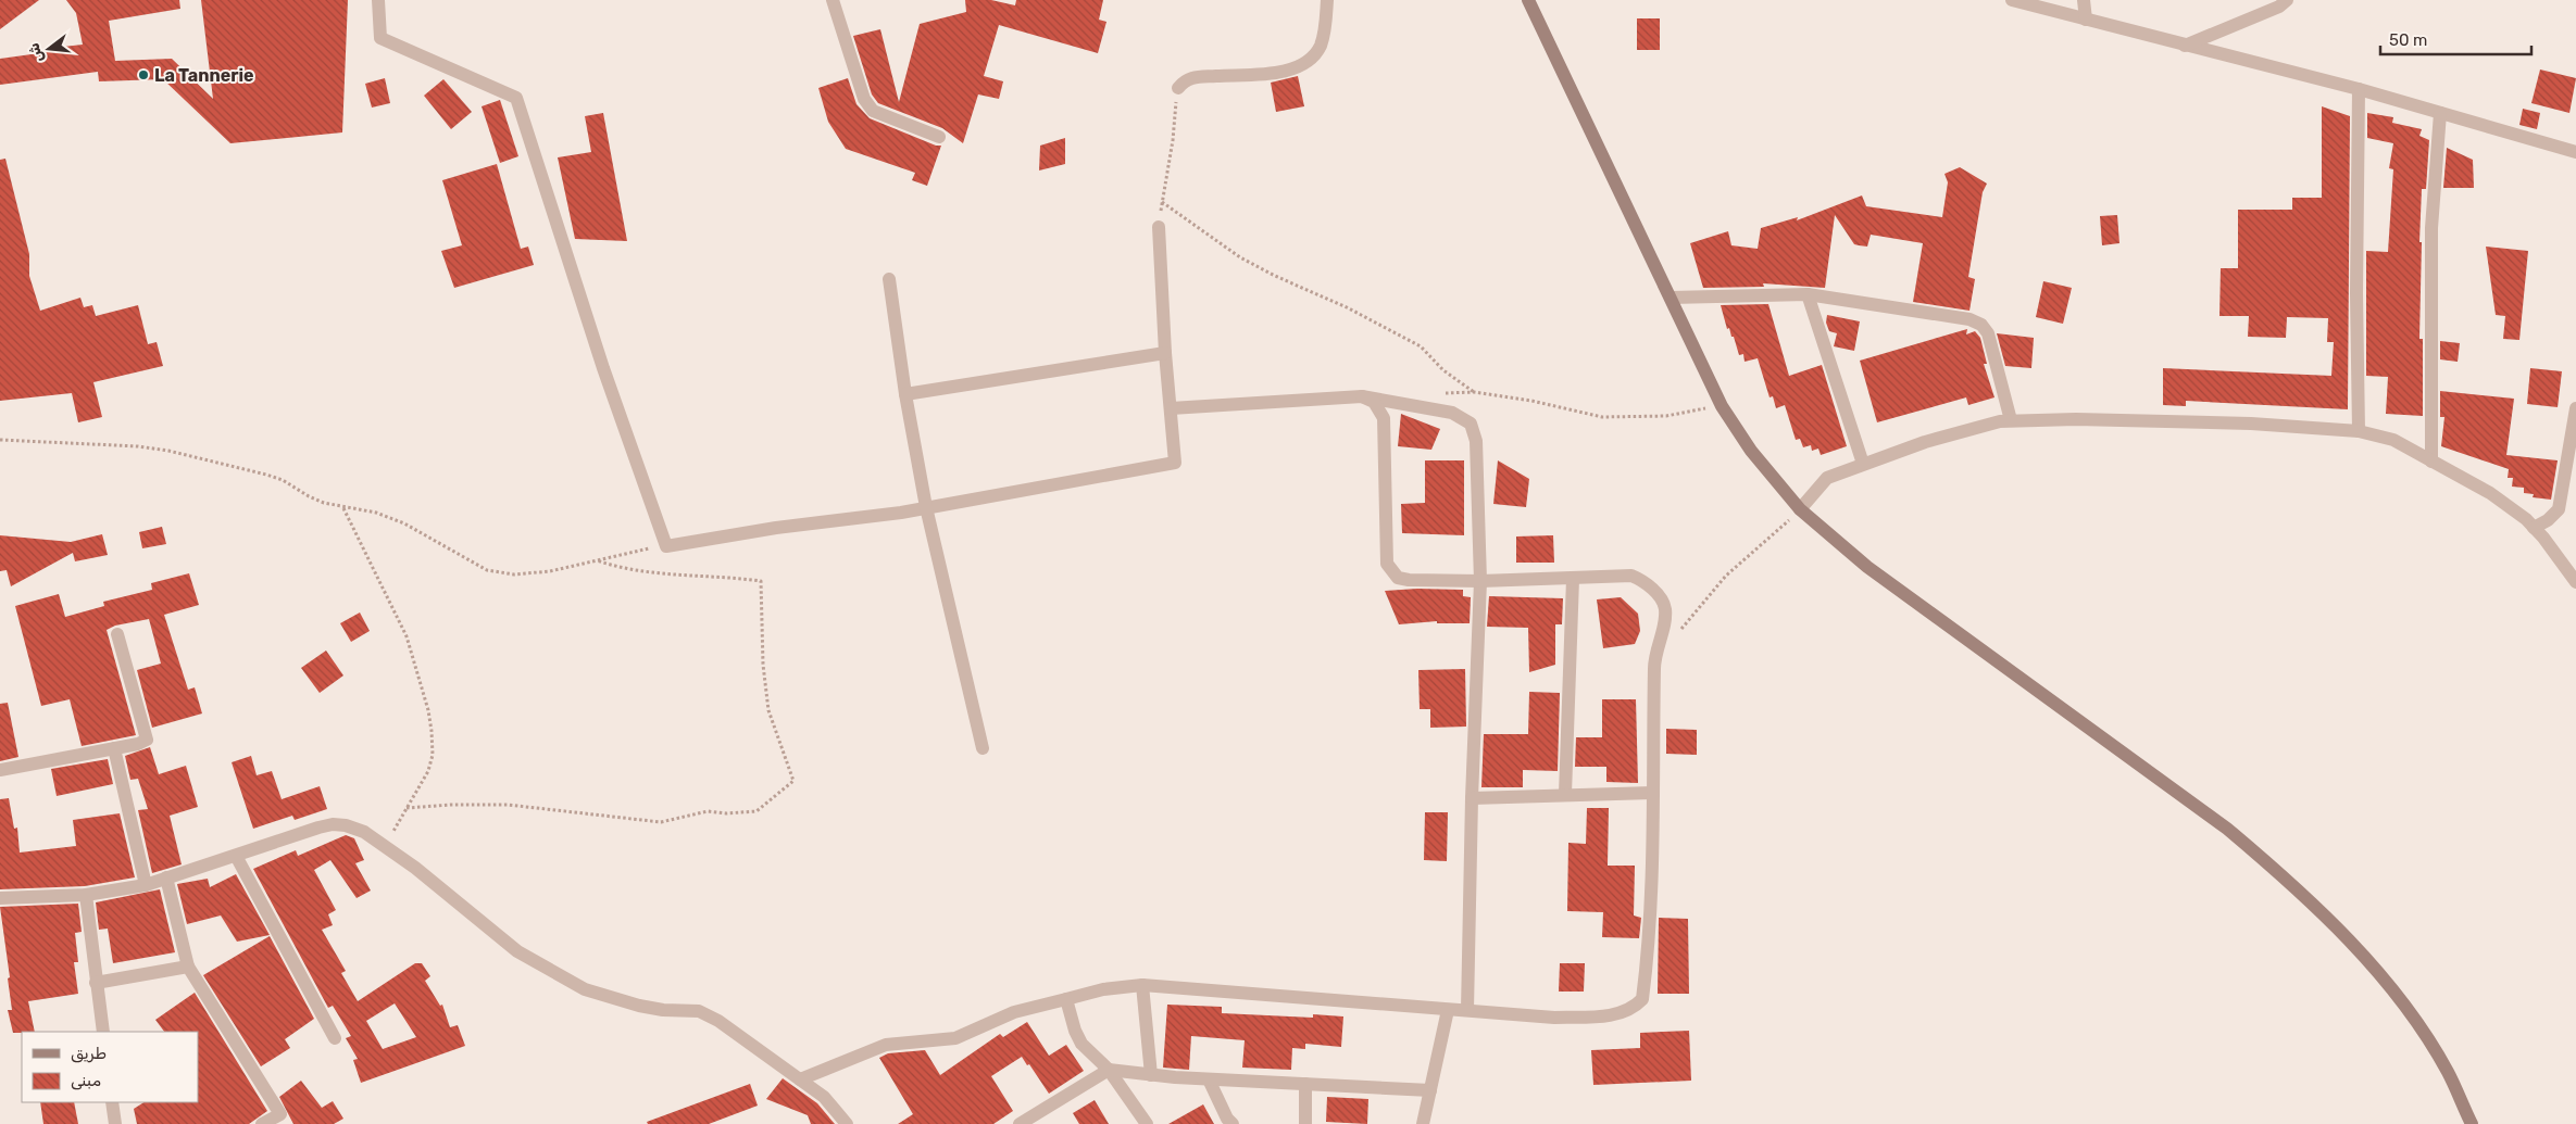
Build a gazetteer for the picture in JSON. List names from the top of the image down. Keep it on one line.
{"places":["La Tannerie"],"legend":["طريق","مبنى"],"scale_bar":"50 m","north":"left"}
